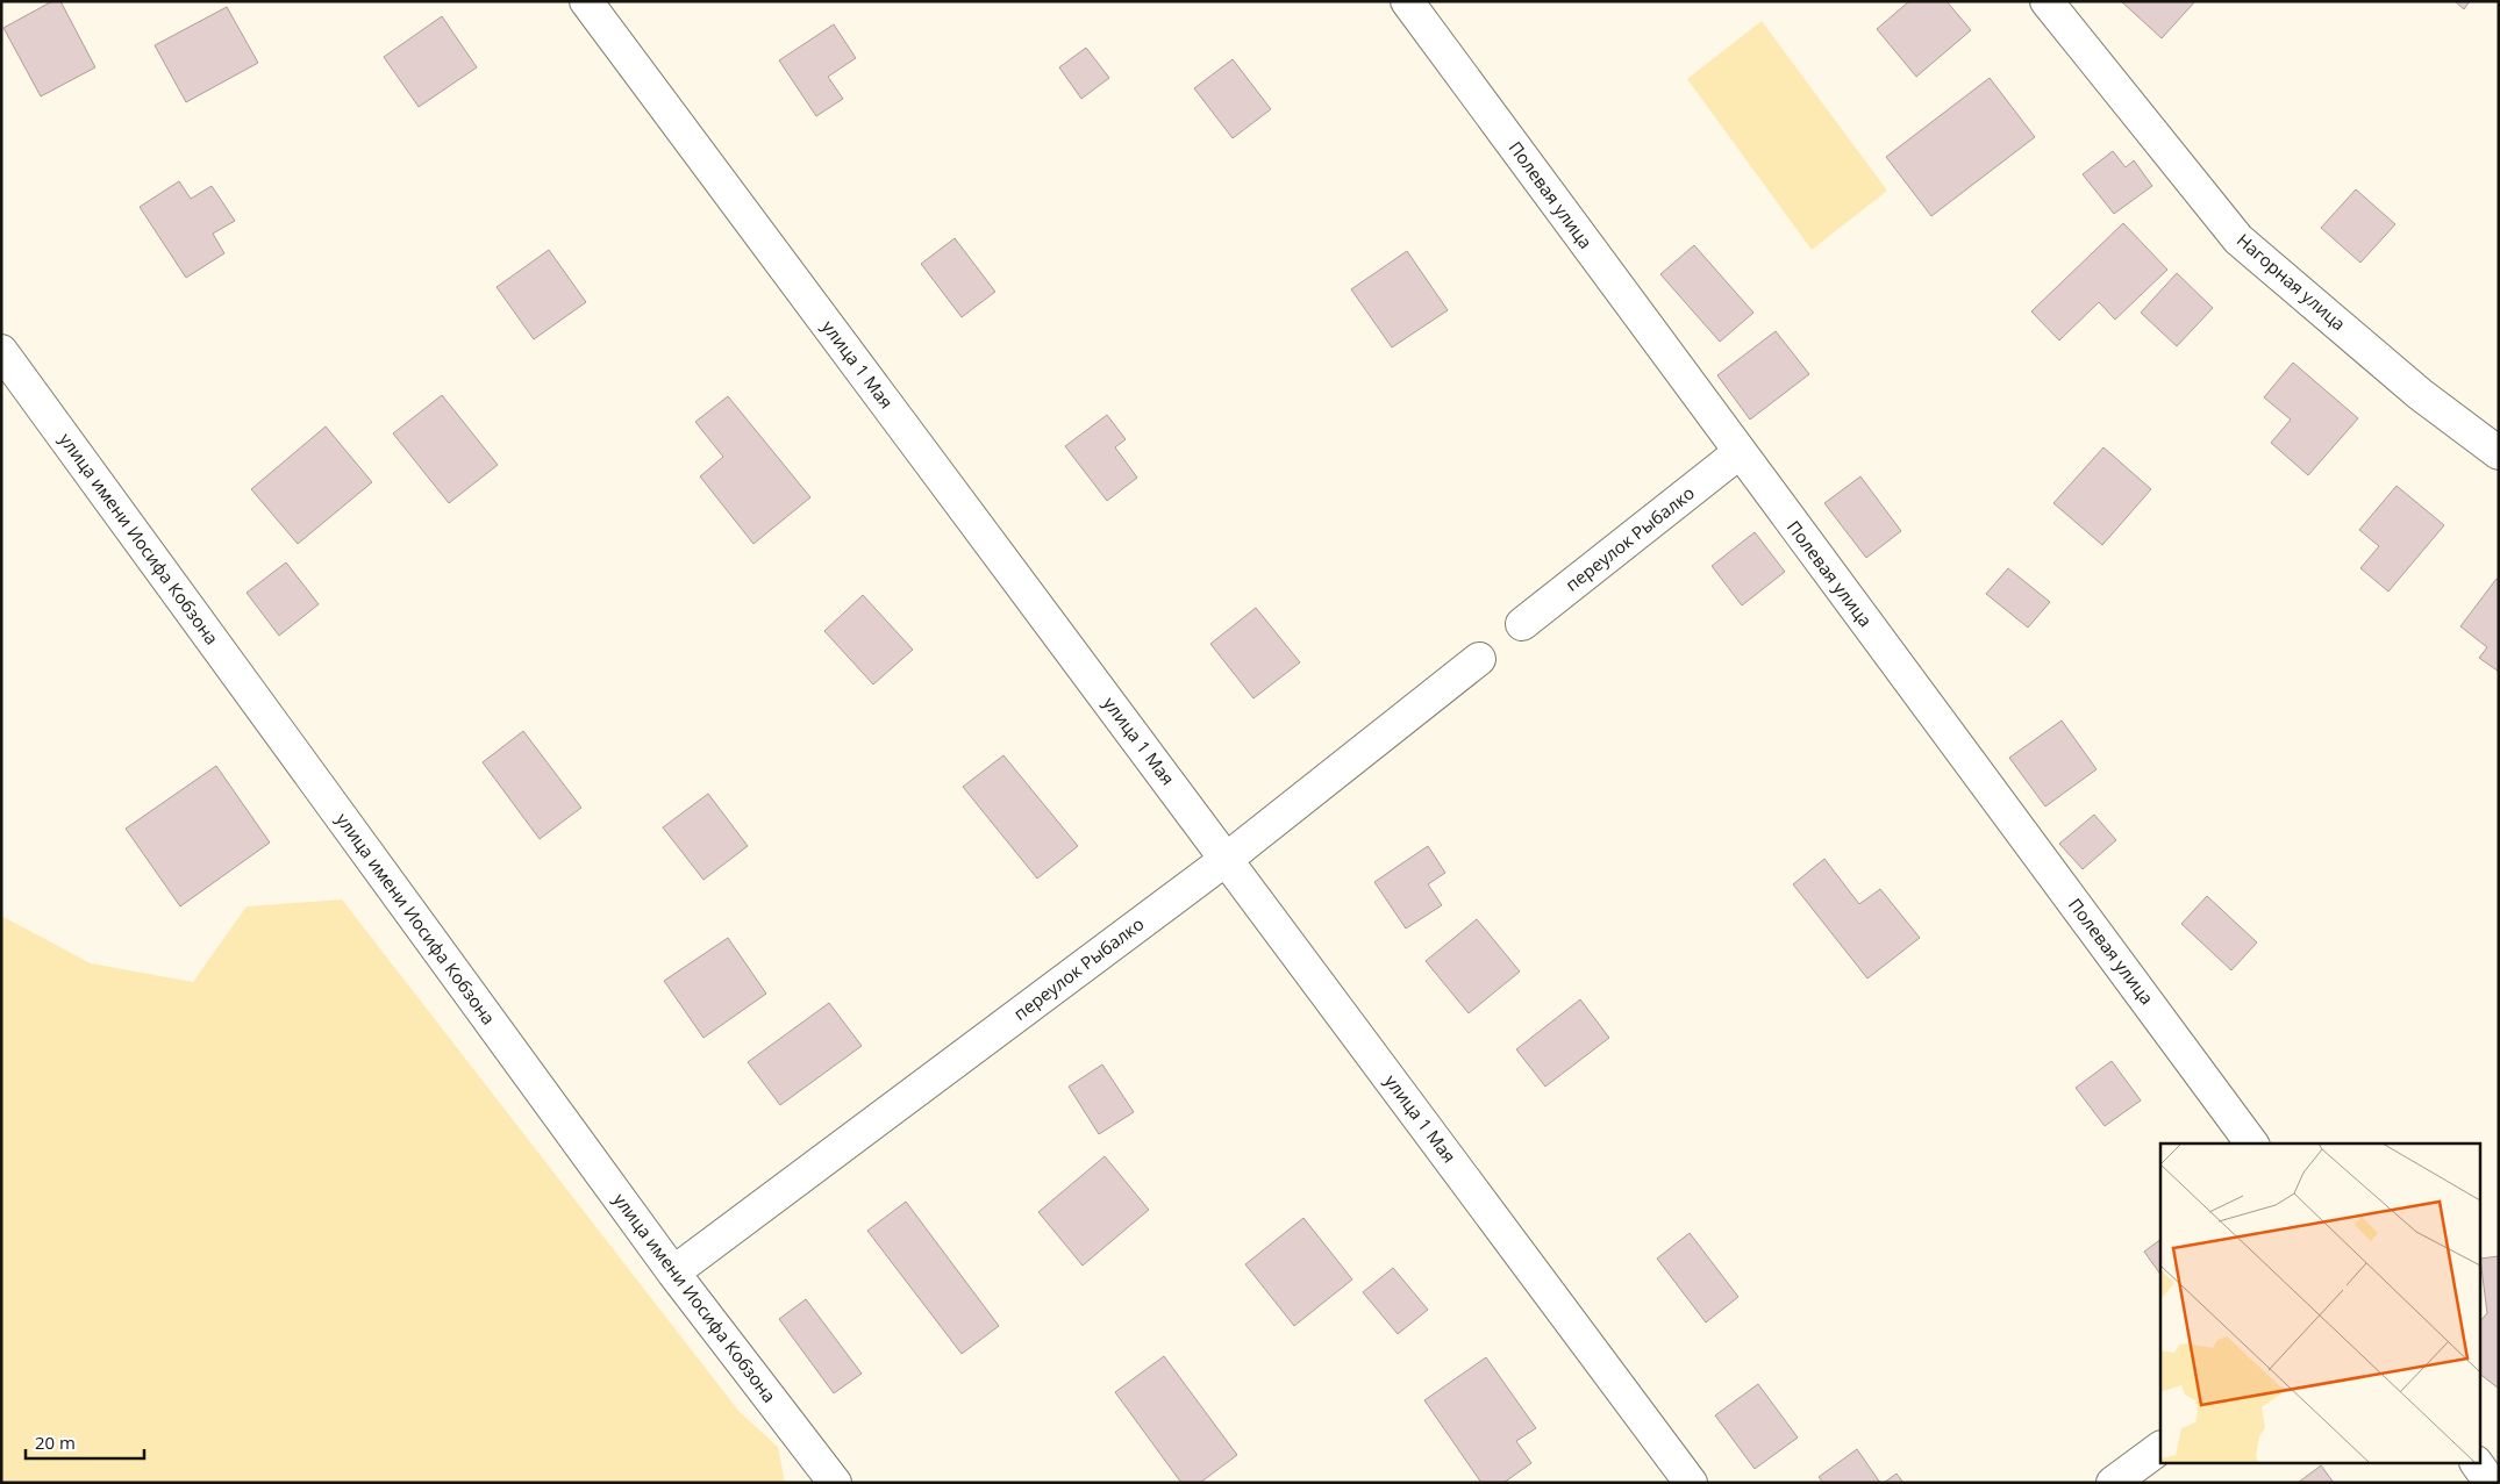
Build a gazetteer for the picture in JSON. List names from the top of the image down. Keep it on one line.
{"streets":{"street":["Полевая улица","Нагорная улица","улица 1 Мая","улица имени Иосифа Кобзона","переулок Рыбалко"]},"crossings":[["Полевая улица","переулок Рыбалко"],["улица 1 Мая","переулок Рыбалко"],["улица имени Иосифа Кобзона","переулок Рыбалко"]],"scale_bar":"20 m"}
